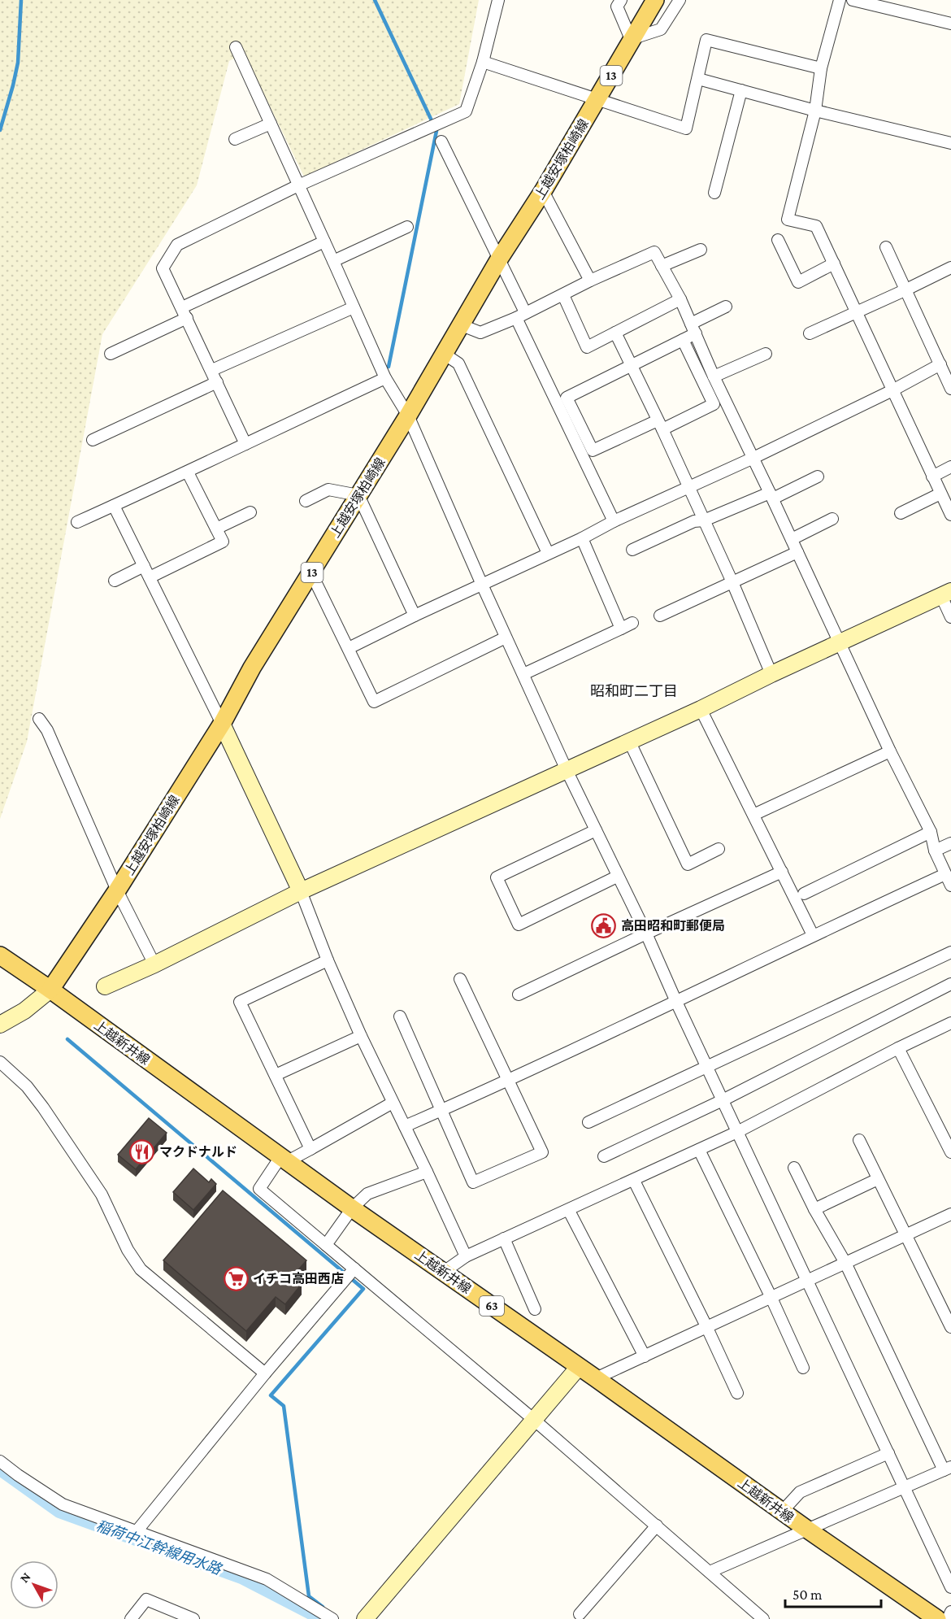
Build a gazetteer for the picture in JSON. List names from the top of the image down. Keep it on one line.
{"streets":{"main road":["13","上越安塚柏崎線","上越新井線","63"]},"crossings":[["上越安塚柏崎線","上越新井線"]],"districts":["昭和町二丁目"],"water":["稲荷中江幹線用水路"],"places":{"public building":["高田昭和町郵便局"],"restaurant":["マクドナルド"],"supermarket":["イチコ高田西店"]},"scale_bar":"50 m","north":"top left"}
